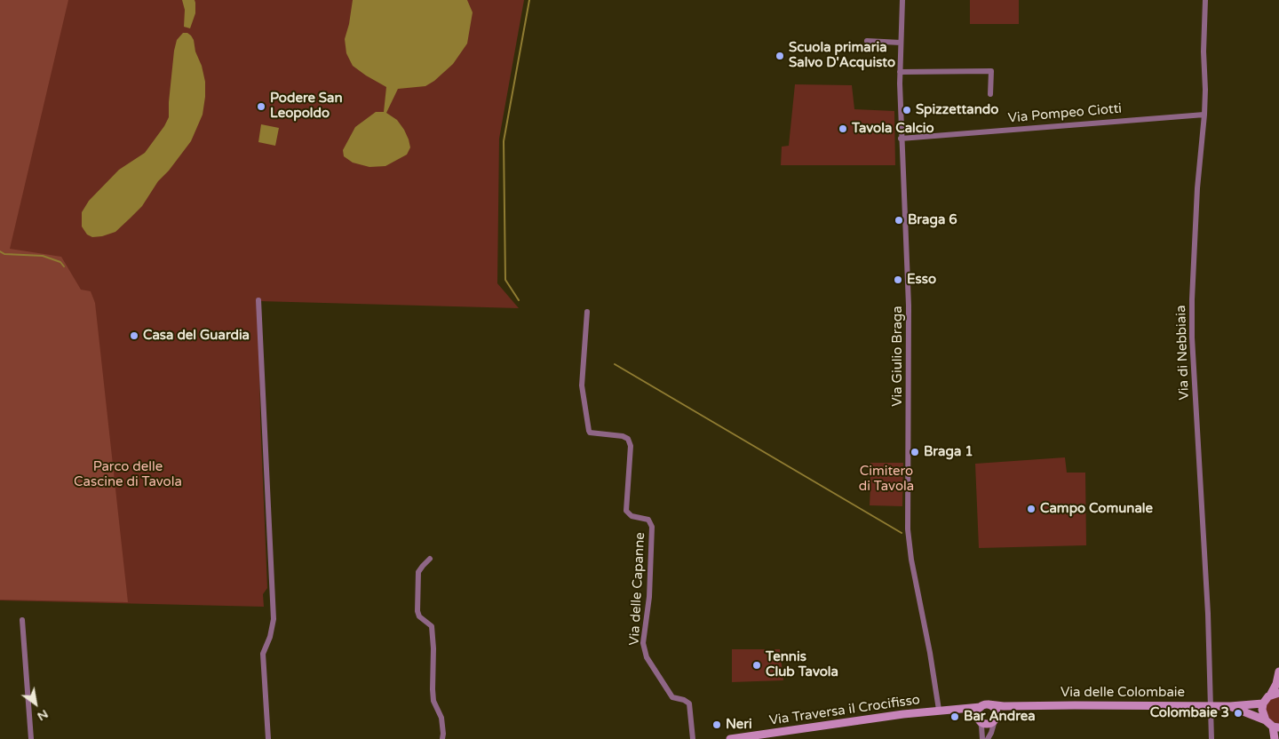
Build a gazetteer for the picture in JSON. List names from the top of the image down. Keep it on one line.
{"streets":{"street":["Via Pompeo Ciotti","Via di Nebbiaia","Via Giulio Braga","Via delle Capanne","Via delle Colombaie","Via Traversa il Crocifisso"]},"crossings":[["Via Pompeo Ciotti","Via di Nebbiaia"],["Via Pompeo Ciotti","Via Giulio Braga"],["Via di Nebbiaia","Via delle Colombaie"],["Via Giulio Braga","Via Traversa il Crocifisso"]],"parks":["Parco delle Cascine di Tavola","Cimitero di Tavola"],"places":["Scuola primaria Salvo D'Acquisto","Podere San Leopoldo","Spizzettando","Tavola Calcio","Braga 6","Esso","Casa del Guardia","Braga 1","Campo Comunale","Tennis Club Tavola","Colombaie 3","Bar Andrea","Neri"],"north":"bottom right"}
